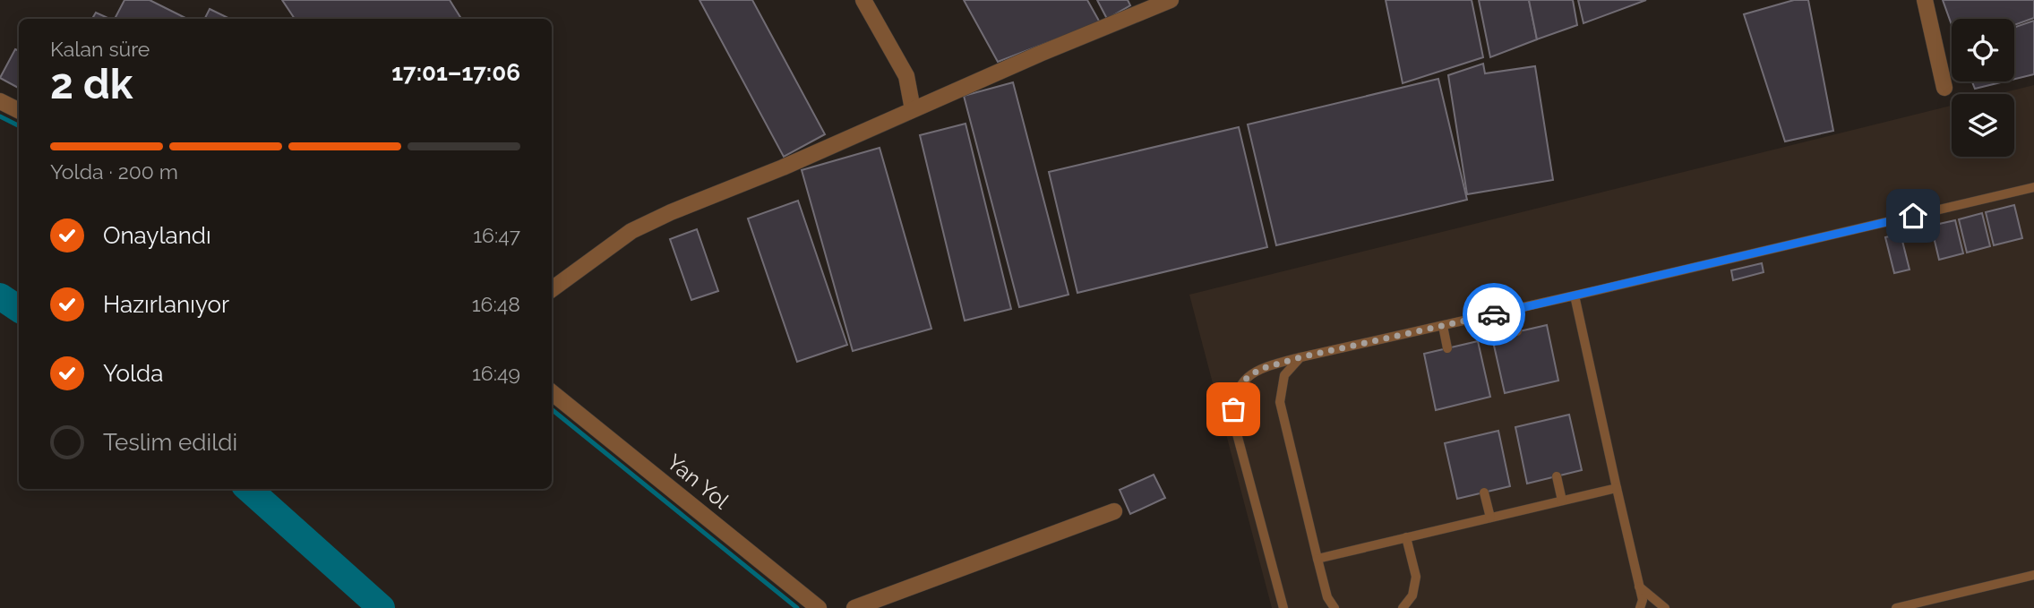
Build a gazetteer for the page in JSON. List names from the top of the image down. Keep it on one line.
{"streets":{"street":["Yan Yol"]},"page":{"heading":["2 dk","Kalan süre","17:01–17:06"],"bar":"Yolda · 200 m","list":[["Onaylandı","16:47"],["Hazırlanıyor","16:48"],["Yolda","16:49"],"Teslim edildi"]}}
